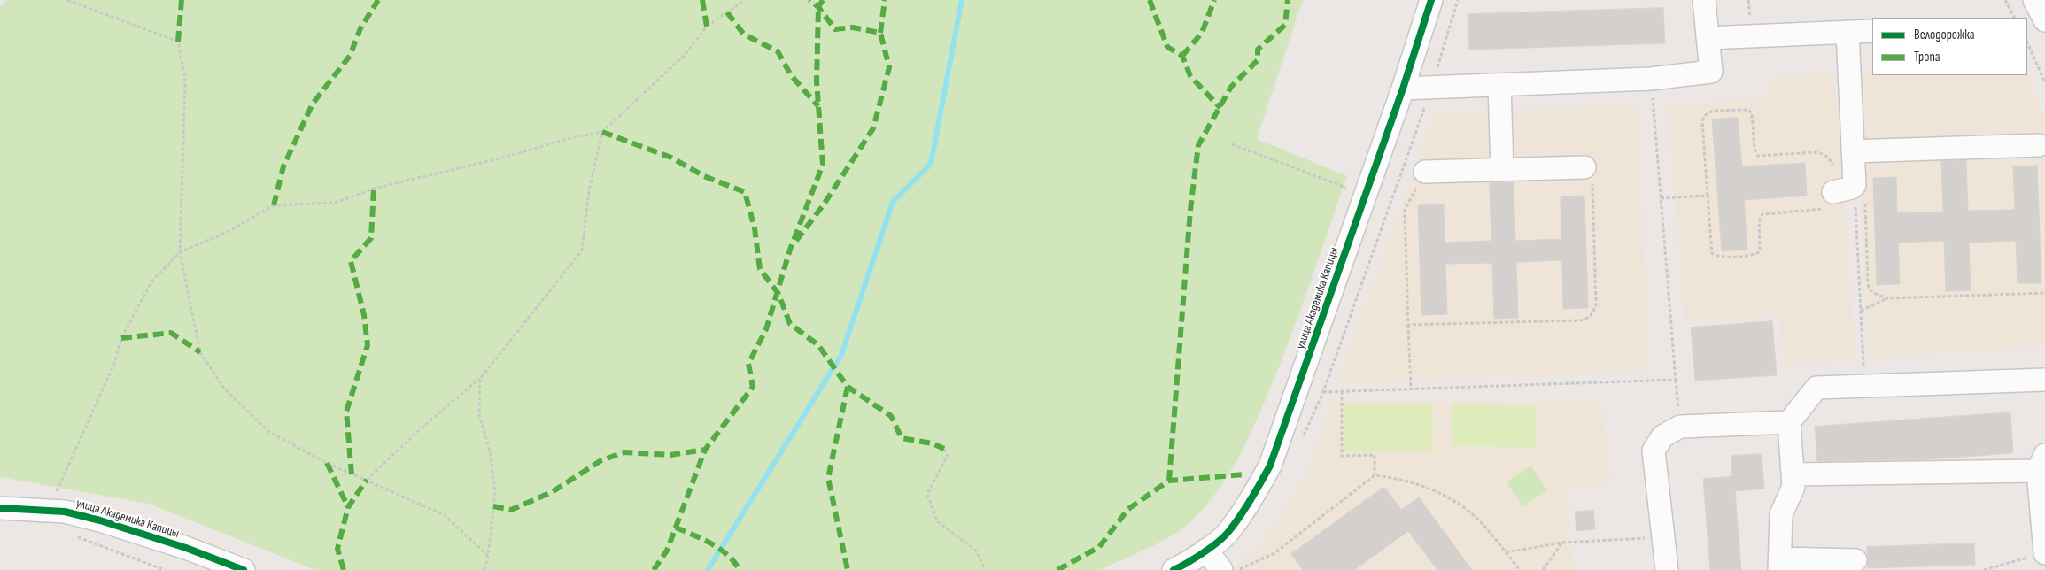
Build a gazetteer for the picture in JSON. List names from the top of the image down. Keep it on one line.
{"streets":{"street":["улица Академика Капицы"]},"legend":["Велодорожка","Тропа"]}
